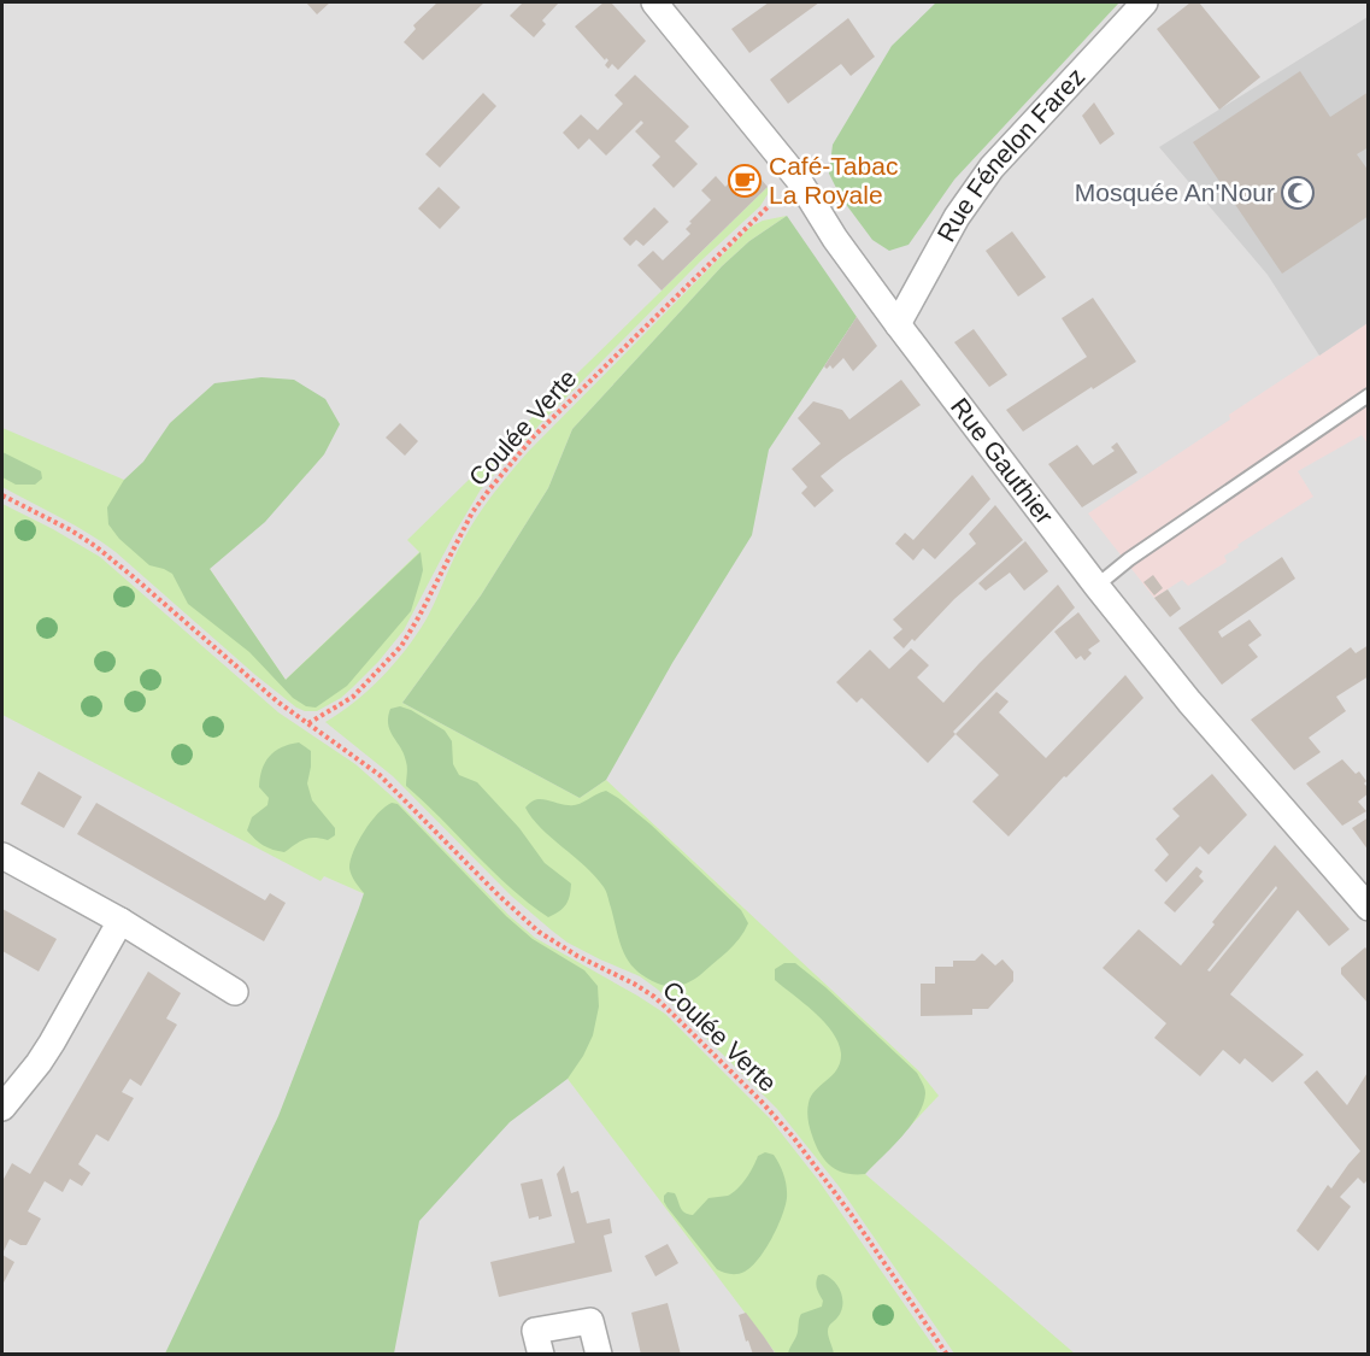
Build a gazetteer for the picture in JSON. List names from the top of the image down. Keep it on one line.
{"streets":{"street":["Rue Fénelon Farez","Rue Gauthier"],"path":["Coulée Verte"]},"crossings":[["Rue Fénelon Farez","Rue Gauthier"],["Coulée Verte","Rue Gauthier"]],"places":{"cafe":["Café-Tabac La Royale"],"mosque":["Mosquée An'Nour"]}}
